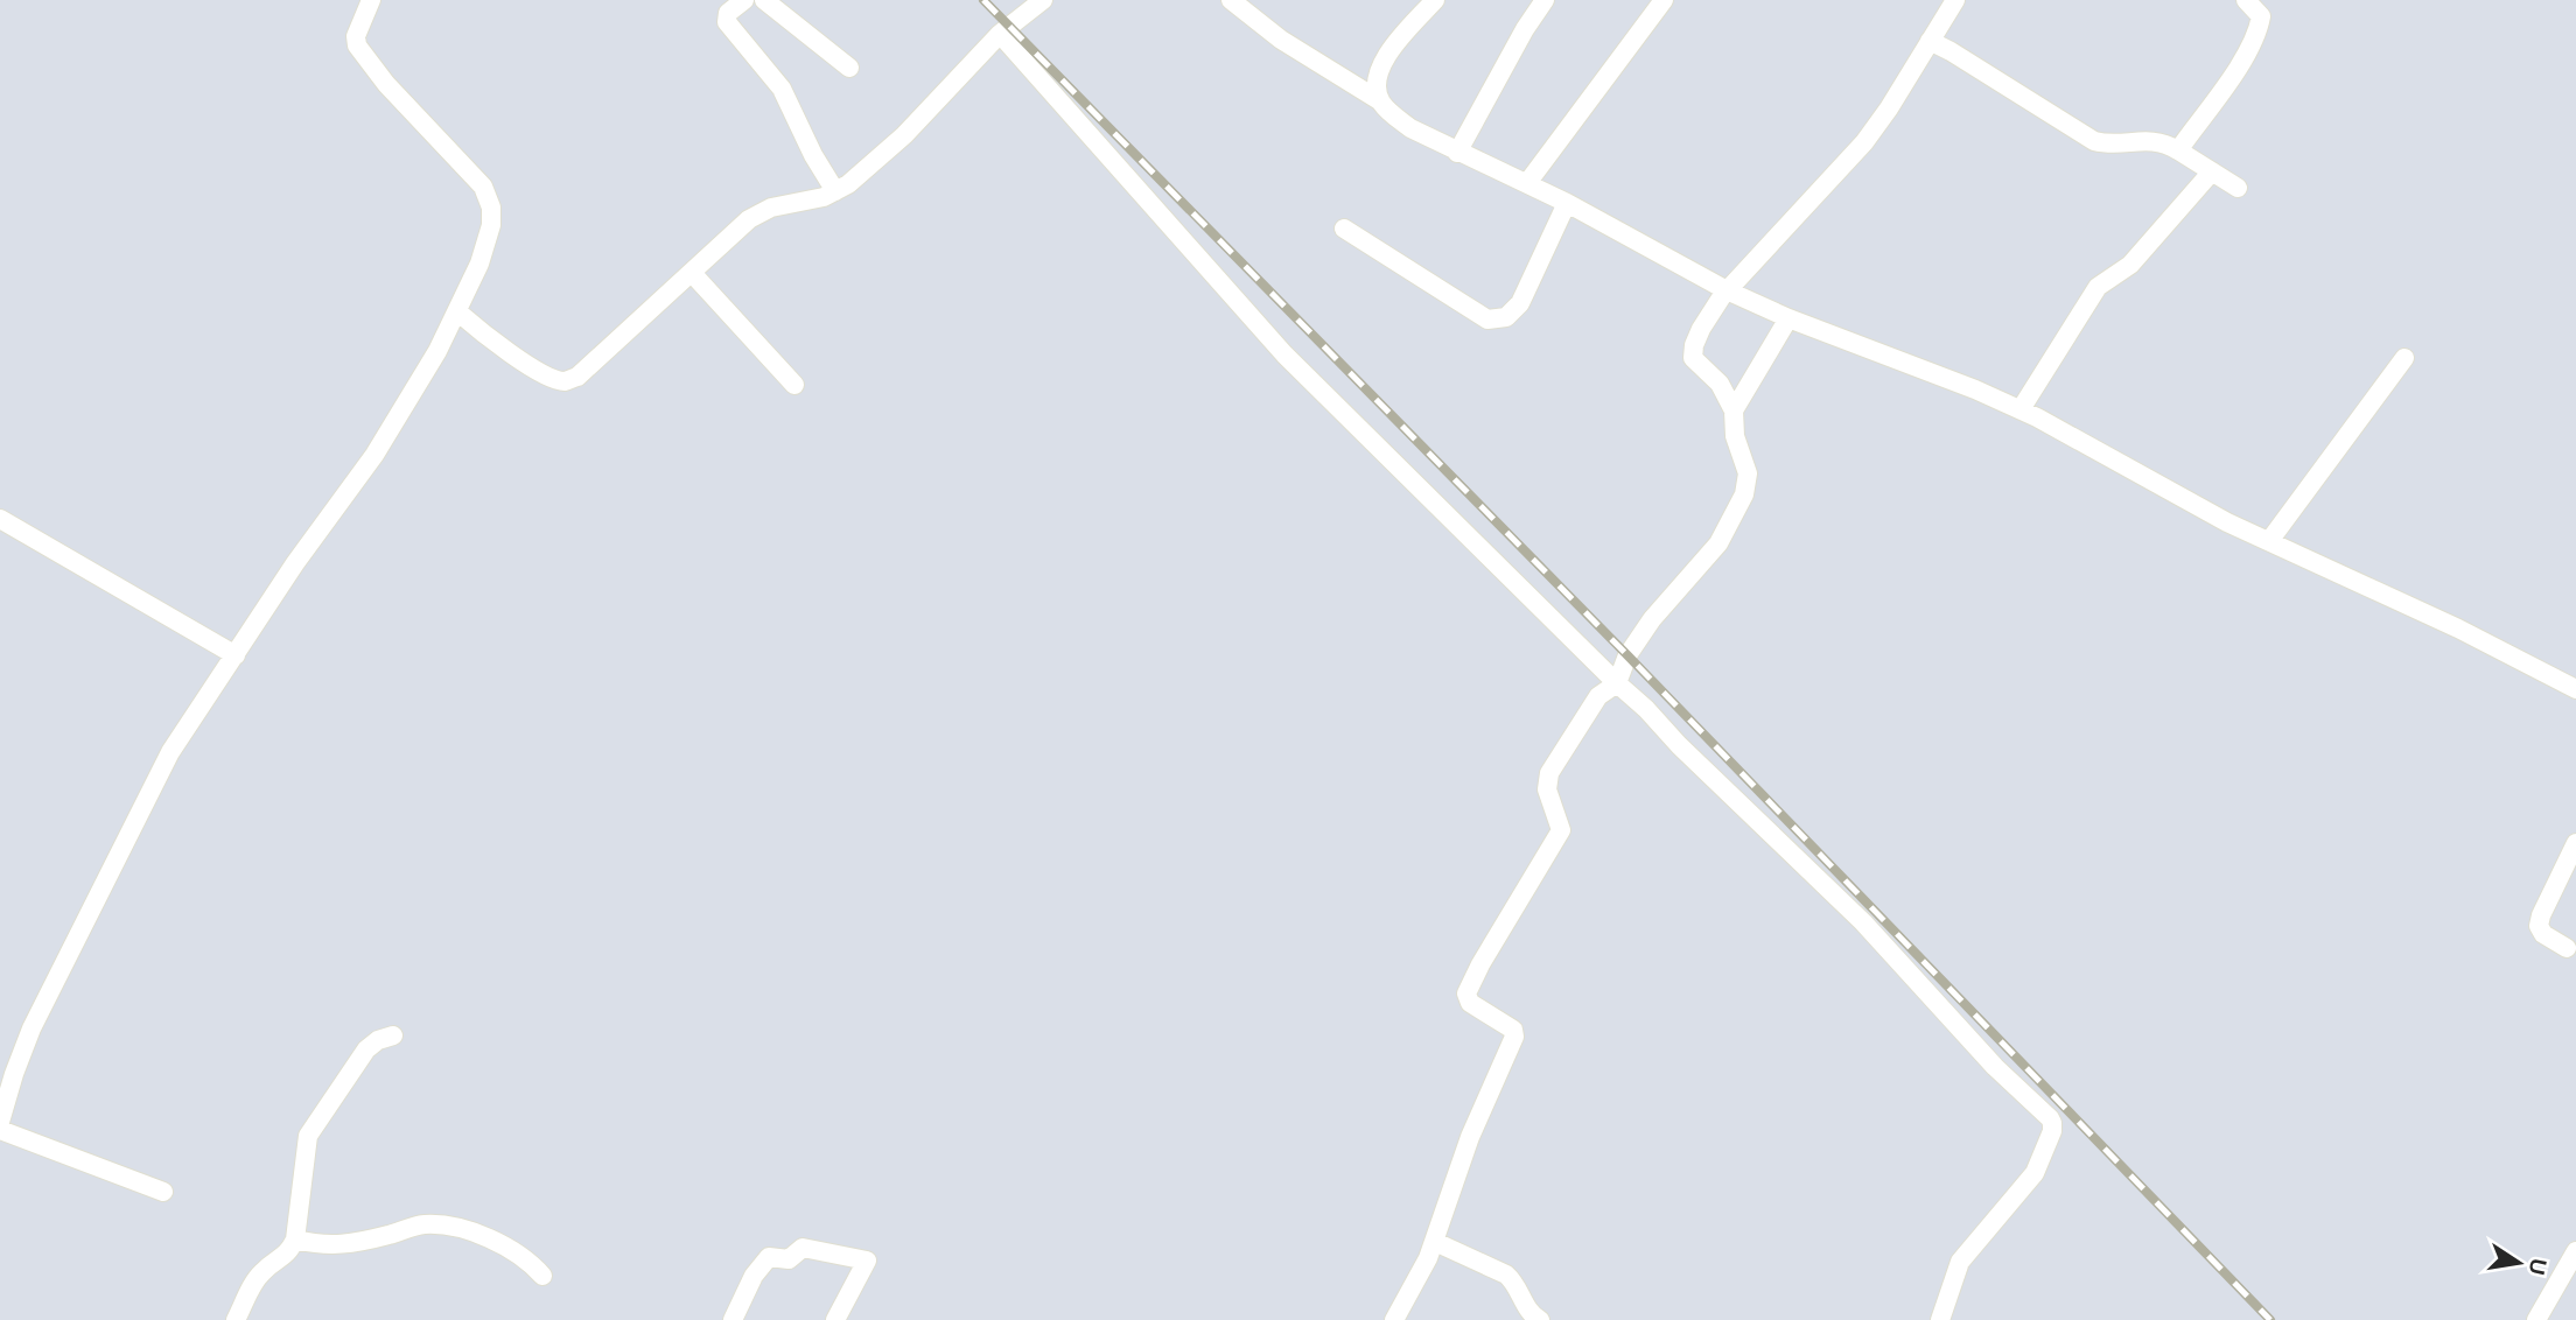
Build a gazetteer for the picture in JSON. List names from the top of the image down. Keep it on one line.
{"north":"right"}
